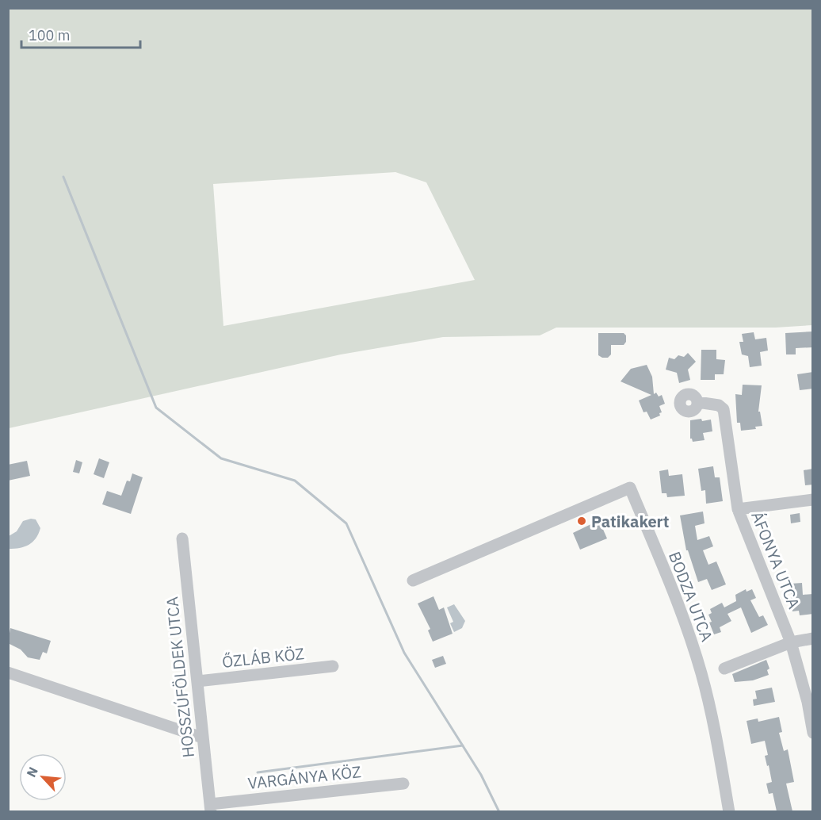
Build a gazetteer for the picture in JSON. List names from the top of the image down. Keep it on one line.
{"streets":{"street":["ÁFONYA UTCA","BODZA UTCA","ŐZLÁB KÖZ","HOSSZÚFÖLDEK UTCA","VARGÁNYA KÖZ"]},"crossings":[["ŐZLÁB KÖZ","HOSSZÚFÖLDEK UTCA"],["HOSSZÚFÖLDEK UTCA","VARGÁNYA KÖZ"]],"places":["Patikakert"],"scale_bar":"100 m","north":"top left"}
